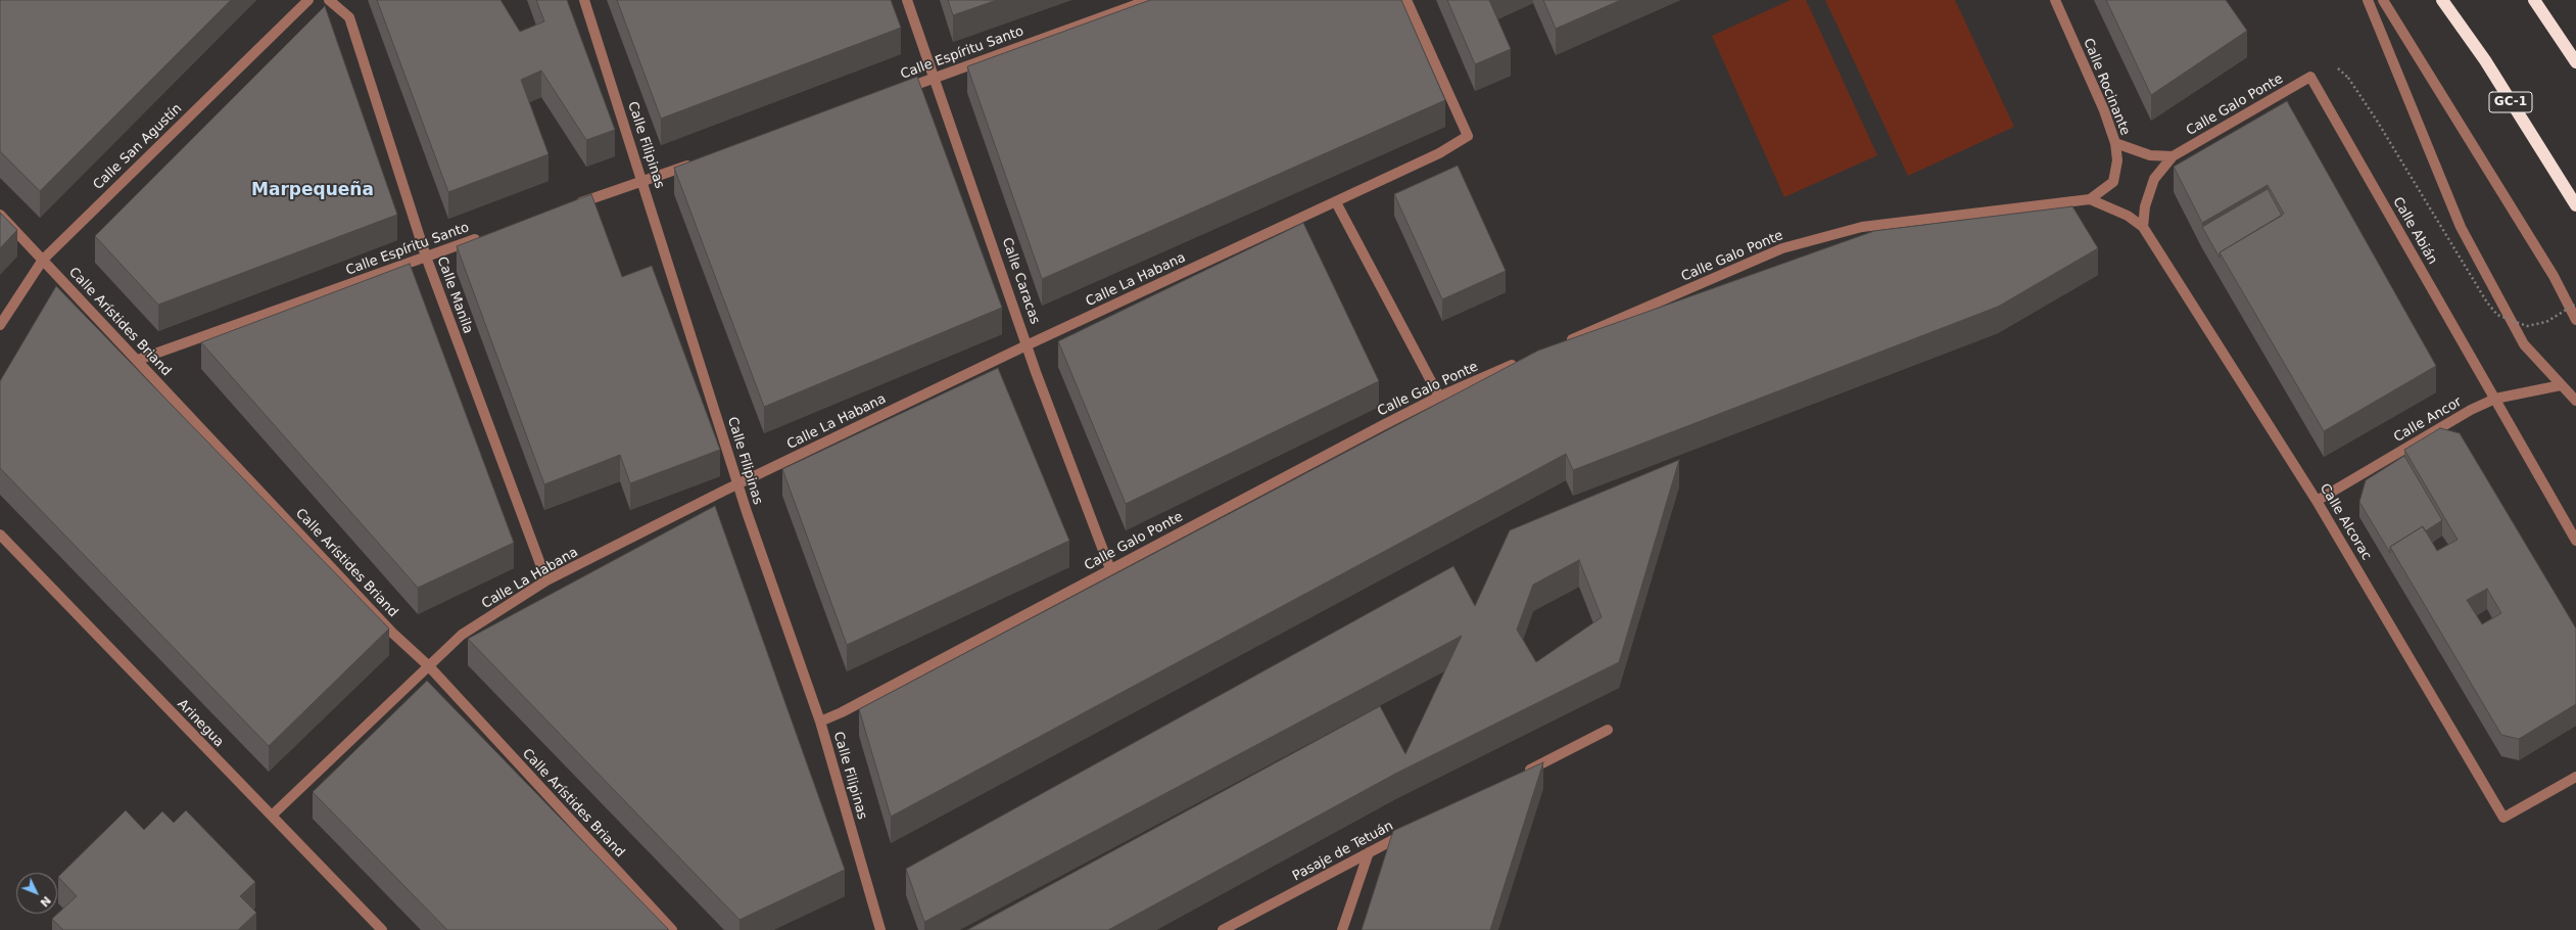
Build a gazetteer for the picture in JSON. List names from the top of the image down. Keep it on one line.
{"streets":{"highway":["GC-1"],"street":["Calle Espíritu Santo","Calle Rocinante","Calle Galo Ponte","Calle Filipinas","Calle San Agustín","Calle Abián","Calle La Habana","Calle Caracas","Calle Manila","Calle Arístides Briand","Calle Ancor","Calle Alcorac","Arinegua","Pasaje de Tetuán"]},"crossings":[["Calle Espíritu Santo","Calle Caracas"],["Calle Espíritu Santo","Calle Manila"],["Calle Espíritu Santo","Calle Arístides Briand"],["Calle Rocinante","Calle Galo Ponte"],["Calle Rocinante","Calle Alcorac"],["Calle Galo Ponte","Calle Filipinas"],["Calle Galo Ponte","Calle Abián"],["Calle Galo Ponte","Calle Caracas"],["Calle Galo Ponte","Calle Alcorac"],["Calle Filipinas","Calle La Habana"],["Calle San Agustín","Calle Arístides Briand"],["Calle Abián","Calle Ancor"],["Calle La Habana","Calle Caracas"],["Calle La Habana","Calle Manila"],["Calle La Habana","Calle Arístides Briand"],["Calle La Habana","Arinegua"],["Calle Ancor","Calle Alcorac"]],"districts":["Marpequeña"],"north":"bottom right"}
